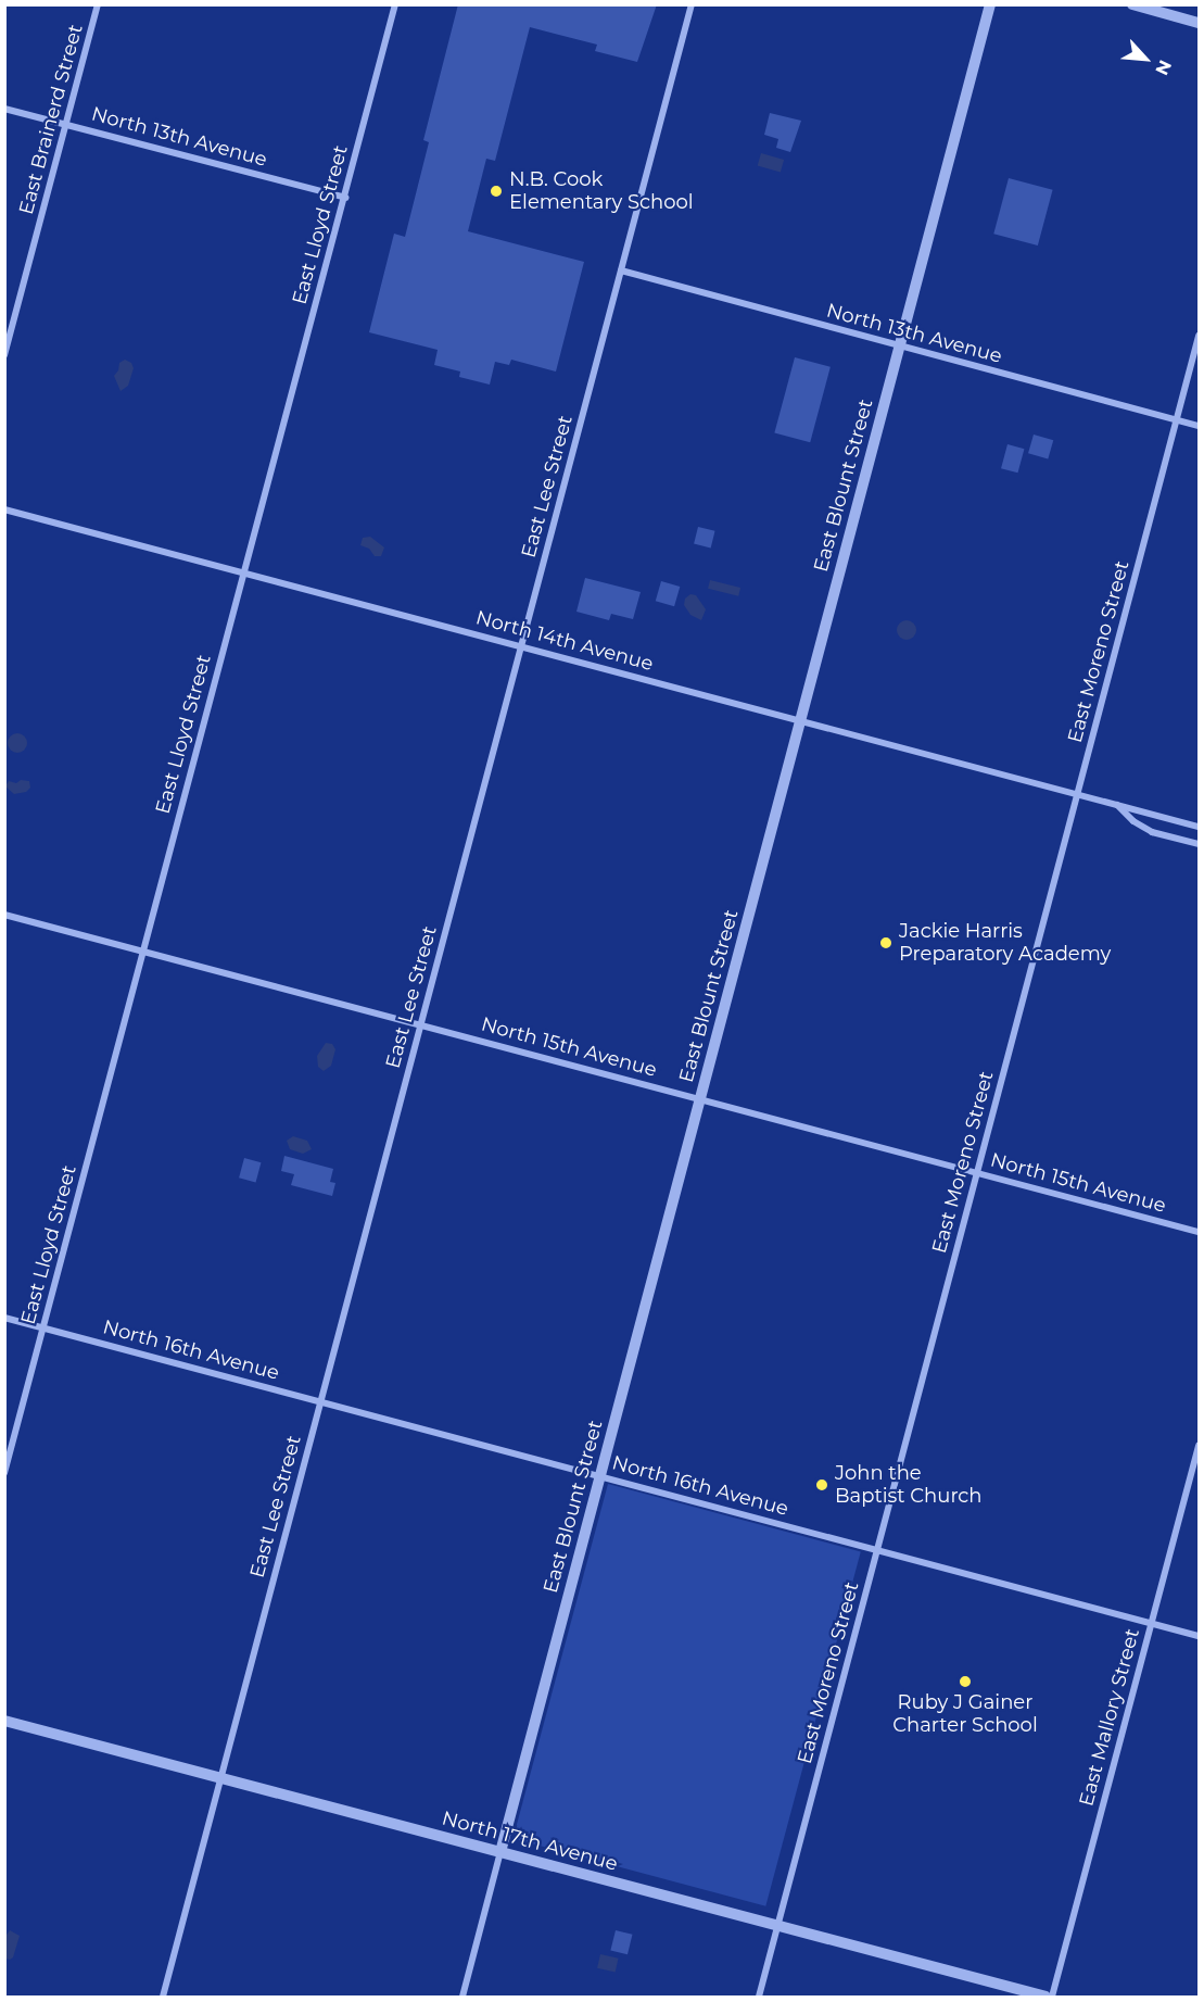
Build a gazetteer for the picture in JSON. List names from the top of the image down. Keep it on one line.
{"streets":{"street":["East Brainerd Street","North 13th Avenue","East Lloyd Street","East Blount Street","East Lee Street","North 14th Avenue","East Moreno Street","North 15th Avenue","North 16th Avenue","East Mallory Street","North 17th Avenue"]},"crossings":[["East Brainerd Street","North 13th Avenue"],["North 13th Avenue","East Lloyd Street"],["North 13th Avenue","East Blount Street"],["North 13th Avenue","East Lee Street"],["North 13th Avenue","East Moreno Street"],["East Lloyd Street","North 14th Avenue"],["East Lloyd Street","North 15th Avenue"],["East Lloyd Street","North 16th Avenue"],["East Blount Street","North 14th Avenue"],["East Blount Street","North 15th Avenue"],["East Blount Street","North 16th Avenue"],["East Blount Street","North 17th Avenue"],["East Lee Street","North 14th Avenue"],["East Lee Street","North 15th Avenue"],["East Lee Street","North 16th Avenue"],["East Lee Street","North 17th Avenue"],["North 14th Avenue","East Moreno Street"],["East Moreno Street","North 15th Avenue"],["East Moreno Street","North 16th Avenue"],["East Moreno Street","North 17th Avenue"],["North 16th Avenue","East Mallory Street"]],"places":["N.B. Cook Elementary School","Jackie Harris Preparatory Academy","John the Baptist Church","Ruby J Gainer Charter School"],"north":"bottom right"}
